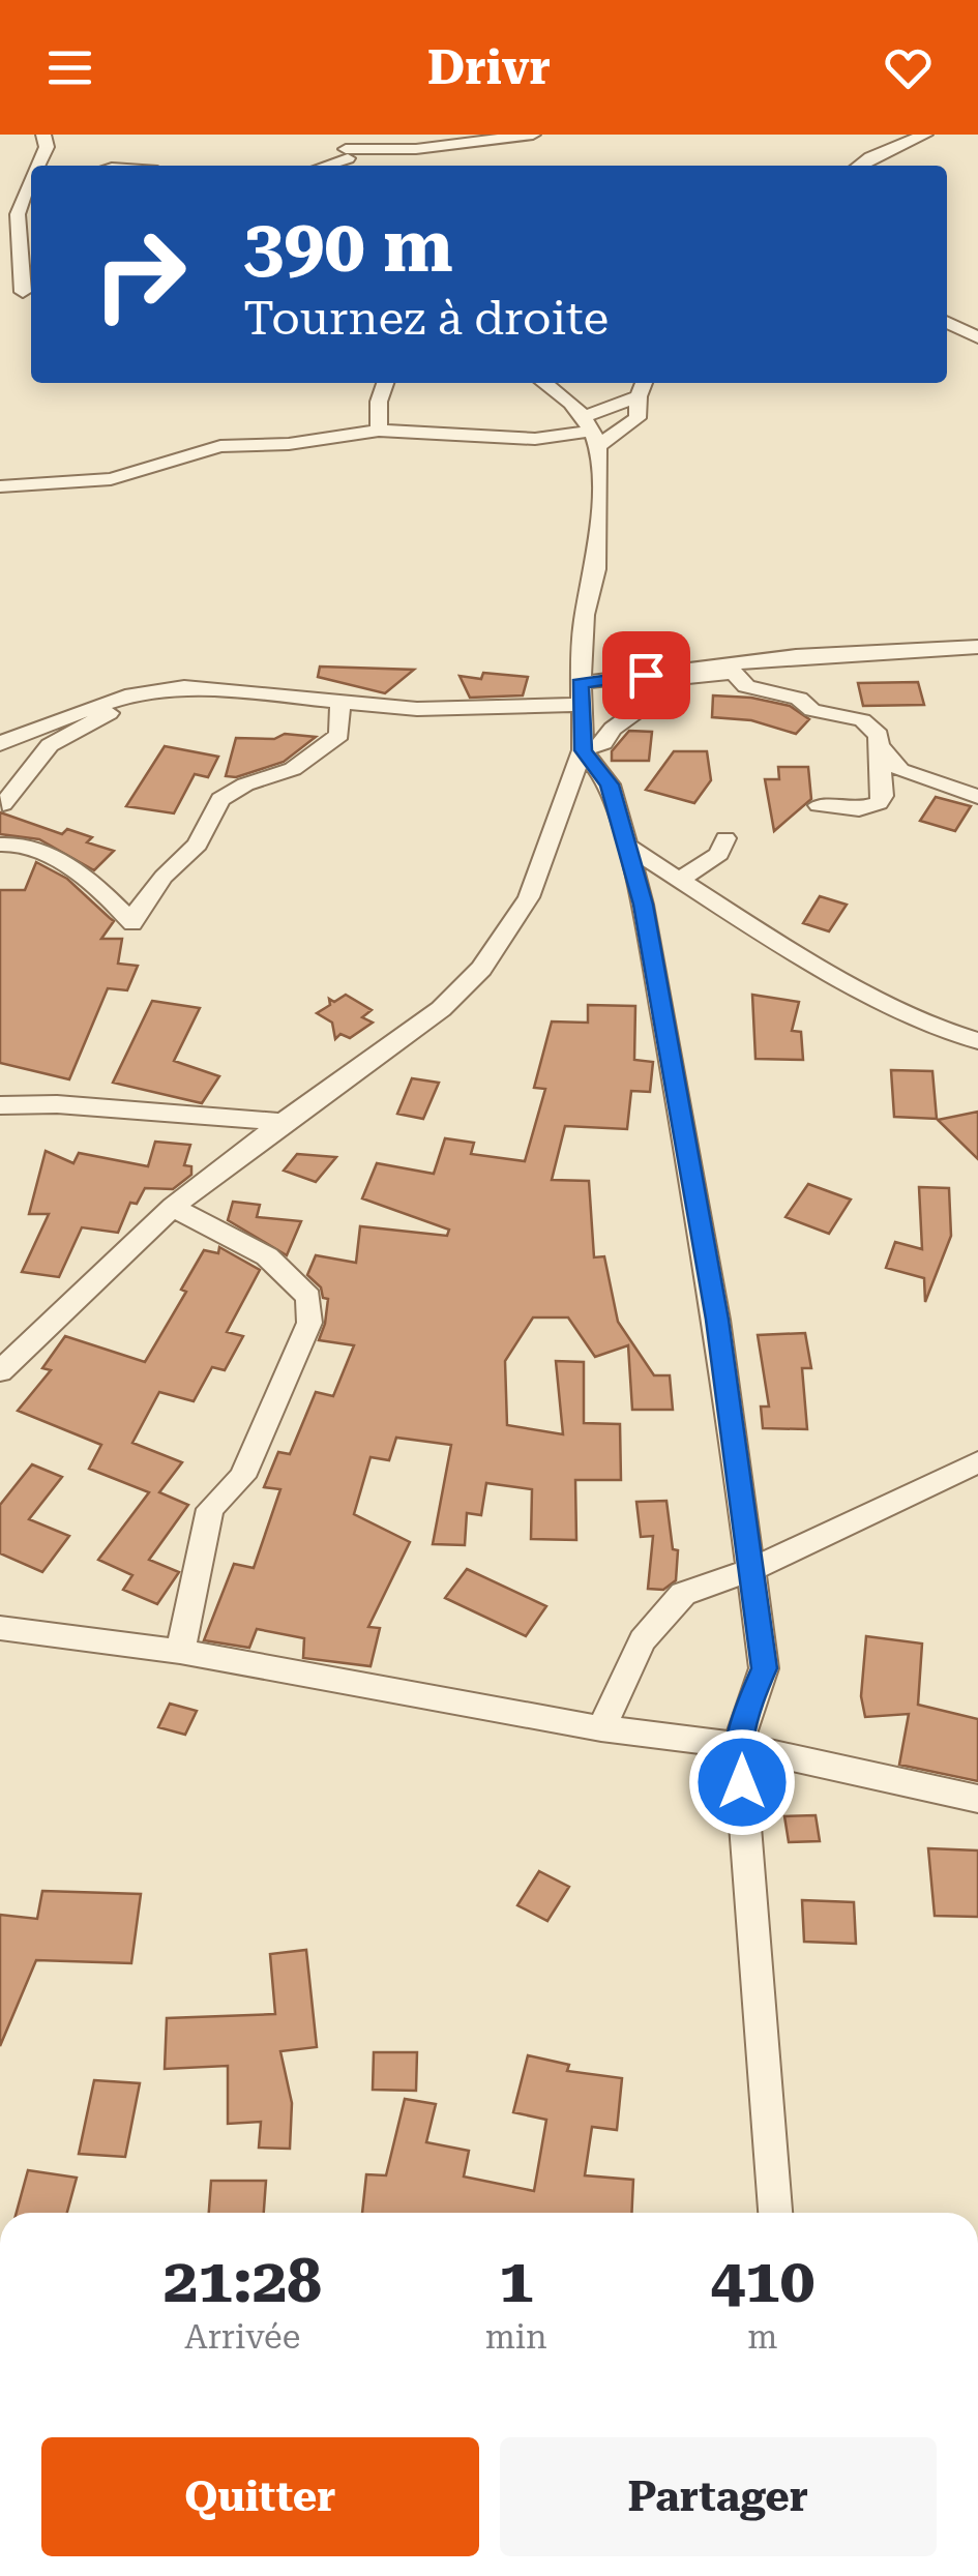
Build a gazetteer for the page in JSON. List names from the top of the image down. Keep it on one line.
{"page":{"header":"Drivr","turn":["390 m","Tournez à droite"],"eta":["21:28","Arrivée","1","min","410","m"],"buttons":["Quitter","Partager"]}}
